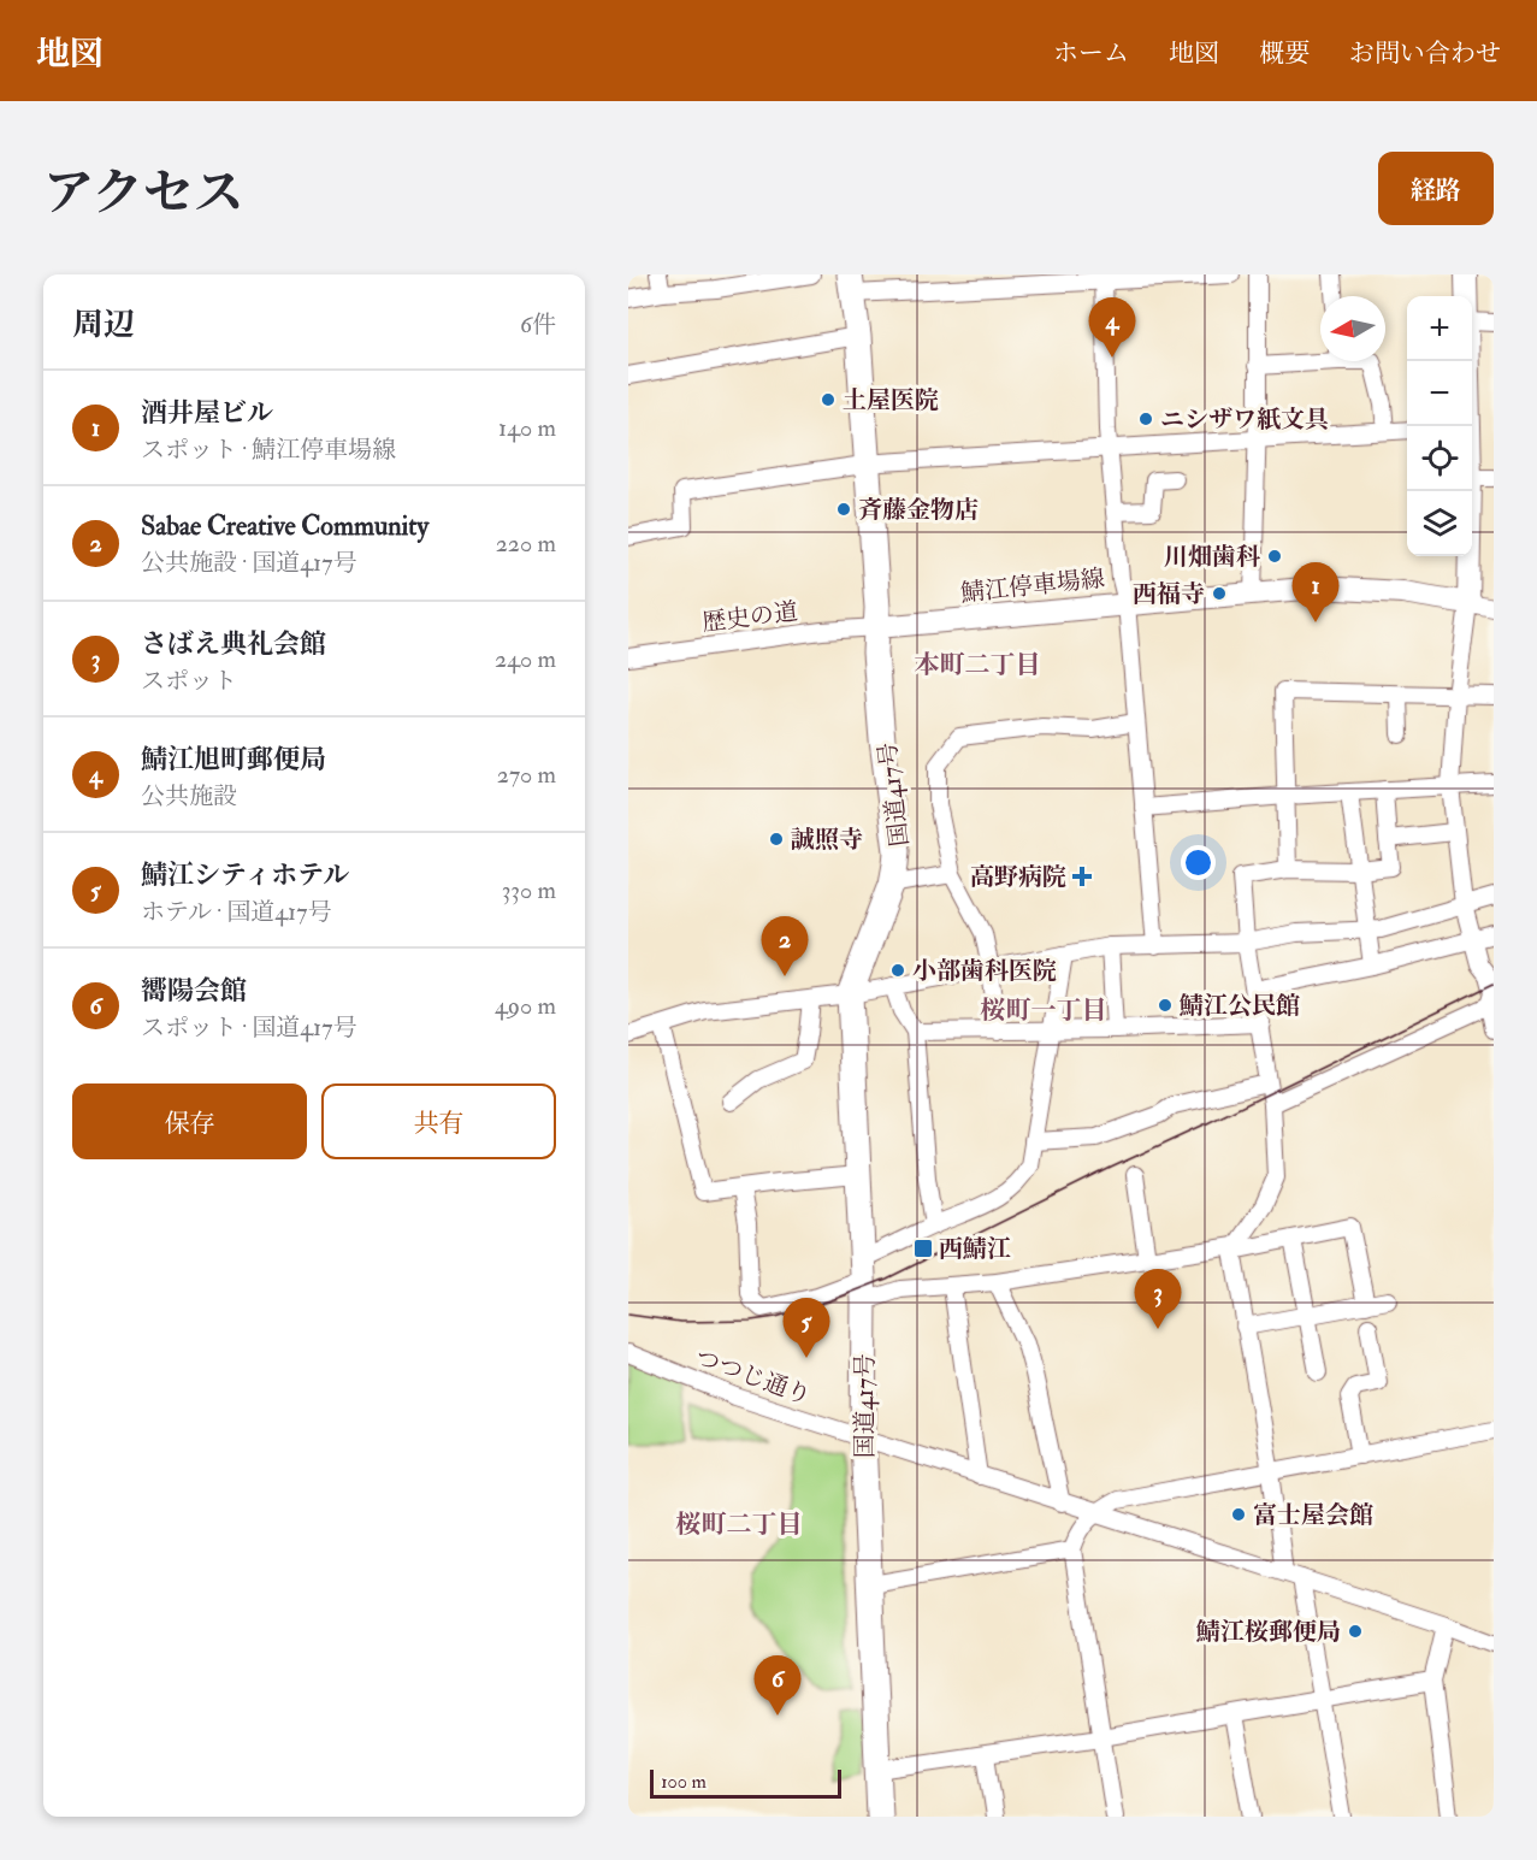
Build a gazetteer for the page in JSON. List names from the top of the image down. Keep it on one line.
{"streets":{"highway":["国道417号"],"main road":["鯖江停車場線"],"street":["歴史の道","つつじ通り"]},"crossings":[["鯖江停車場線","歴史の道"],["鯖江停車場線","国道417号"],["歴史の道","国道417号"],["国道417号","つつじ通り"]],"districts":["本町二丁目","桜町一丁目","桜町二丁目"],"places":{"other":["土屋医院","ニシザワ紙文具","斉藤金物店","川畑歯科","西福寺","誠照寺","小部歯科医院","鯖江公民館","富士屋会館","鯖江桜郵便局"],"health":["高野病院"],"transit":["西鯖江"]},"scale_bar":"100 m","north":"left","page":{"header":"地図","nav":["ホーム","地図","概要","お問い合わせ"],"title":"アクセス","buttons":["経路",["保存","共有"]],"heading":["周辺","6件"],"map_buttons":["+","−"],"pins":["4","1","2","3","5","6"],"list":[{"mark":"1","name":"酒井屋ビル","note":"スポット · 鯖江停車場線","value":"140 m"},{"mark":"2","name":"Sabae Creative Community","note":"公共施設 · 国道417号","value":"220 m"},{"mark":"3","name":"さばえ典礼会館","note":"スポット","value":"240 m"},{"mark":"4","name":"鯖江旭町郵便局","note":"公共施設","value":"270 m"},{"mark":"5","name":"鯖江シティホテル","note":"ホテル · 国道417号","value":"330 m"},{"mark":"6","name":"嚮陽会館","note":"スポット · 国道417号","value":"490 m"}],"scale":"100 m"}}
